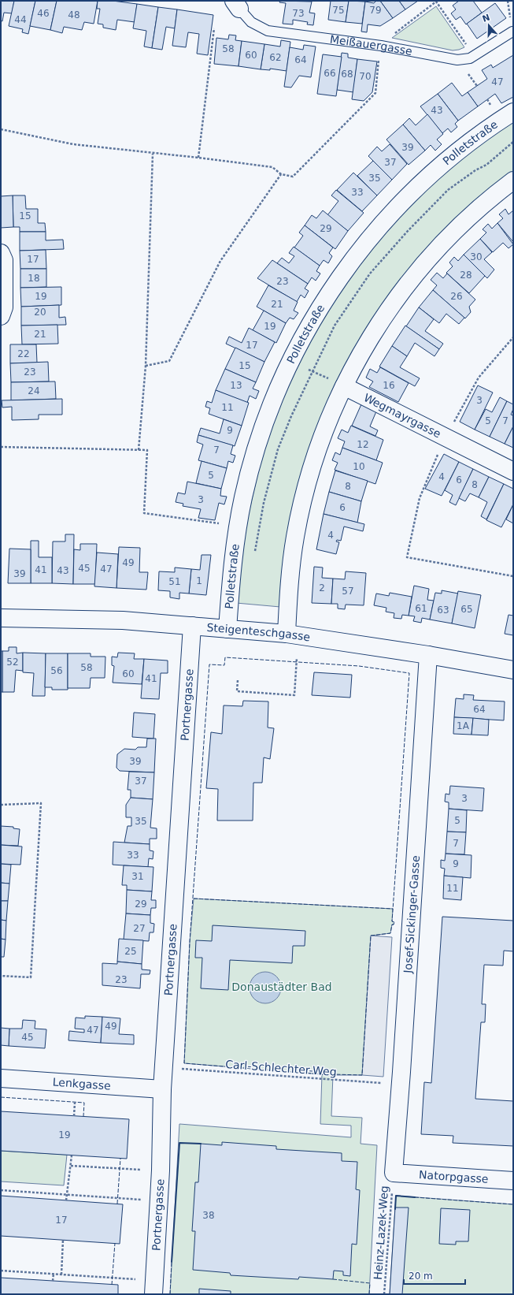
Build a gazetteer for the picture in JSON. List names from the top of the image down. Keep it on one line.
{"streets":{"street":["Polletstraße","Wegmayrgasse","Steigenteschgasse","Portnergasse","Josef-Sickinger-Gasse","Lenkgasse","Natorpgasse"],"lane":["Meißauergasse"],"path":["Carl-Schlechter-Weg","Heinz-Lazek-Weg"]},"crossings":[["Polletstraße","Steigenteschgasse"],["Steigenteschgasse","Portnergasse"],["Steigenteschgasse","Josef-Sickinger-Gasse"],["Portnergasse","Lenkgasse"],["Josef-Sickinger-Gasse","Natorpgasse"],["Josef-Sickinger-Gasse","Heinz-Lazek-Weg"],["Natorpgasse","Heinz-Lazek-Weg"]],"parks":["Donaustädter Bad"],"house_numbers":["75","79","46","73","48","44","58","60","62","64","66","68","70","47","43","39","37","35","33","15","29","30","17","28","18","23","19","26","21","20","19","21","17","22","15","23","13","16","24","3","11","5","7","9","12","7","10","5","4","6","8","8","3","6","4","49","45","47","41","43","39","1","51","2","57","61","65","63","52","58","56","60","41","64","1A","39","37","3","5","35","7","33","9","31","11","29","27","25","23","49","47","45","19","38","17"],"scale_bar":"20 m","north":"top"}
